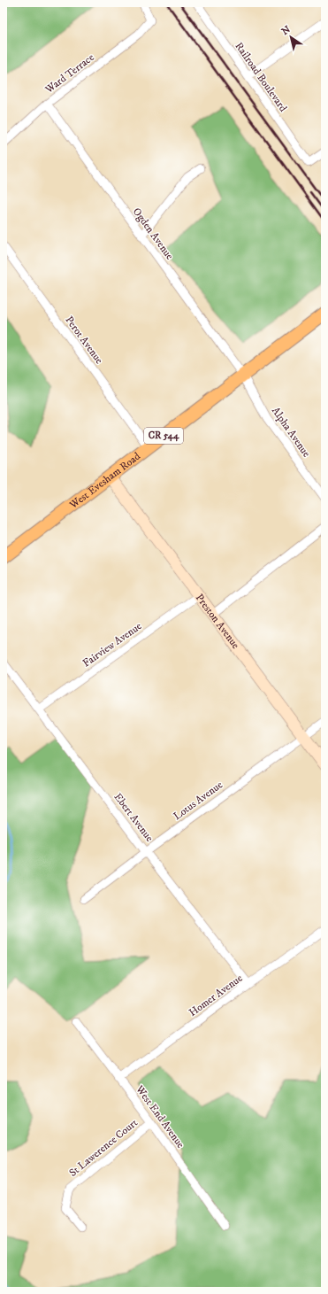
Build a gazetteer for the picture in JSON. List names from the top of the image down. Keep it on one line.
{"streets":{"main road":["CR 544","West Evesham Road"],"street":["Ward Terrace","Railroad Boulevard","Ogden Avenue","Perot Avenue","Alpha Avenue","Preston Avenue","Fairview Avenue","Lotus Avenue","Ebert Avenue","Homer Avenue","West End Avenue","St Lawerence Court"]},"crossings":[["Ward Terrace","Ogden Avenue"],["Ogden Avenue","Alpha Avenue"],["Ogden Avenue","West Evesham Road"],["Perot Avenue","West Evesham Road"],["Alpha Avenue","West Evesham Road"],["West Evesham Road","Preston Avenue"],["Preston Avenue","Fairview Avenue"],["Preston Avenue","Lotus Avenue"],["Fairview Avenue","Ebert Avenue"],["Lotus Avenue","Ebert Avenue"],["Ebert Avenue","Homer Avenue"],["Homer Avenue","West End Avenue"],["West End Avenue","St Lawerence Court"]],"north":"top left"}
